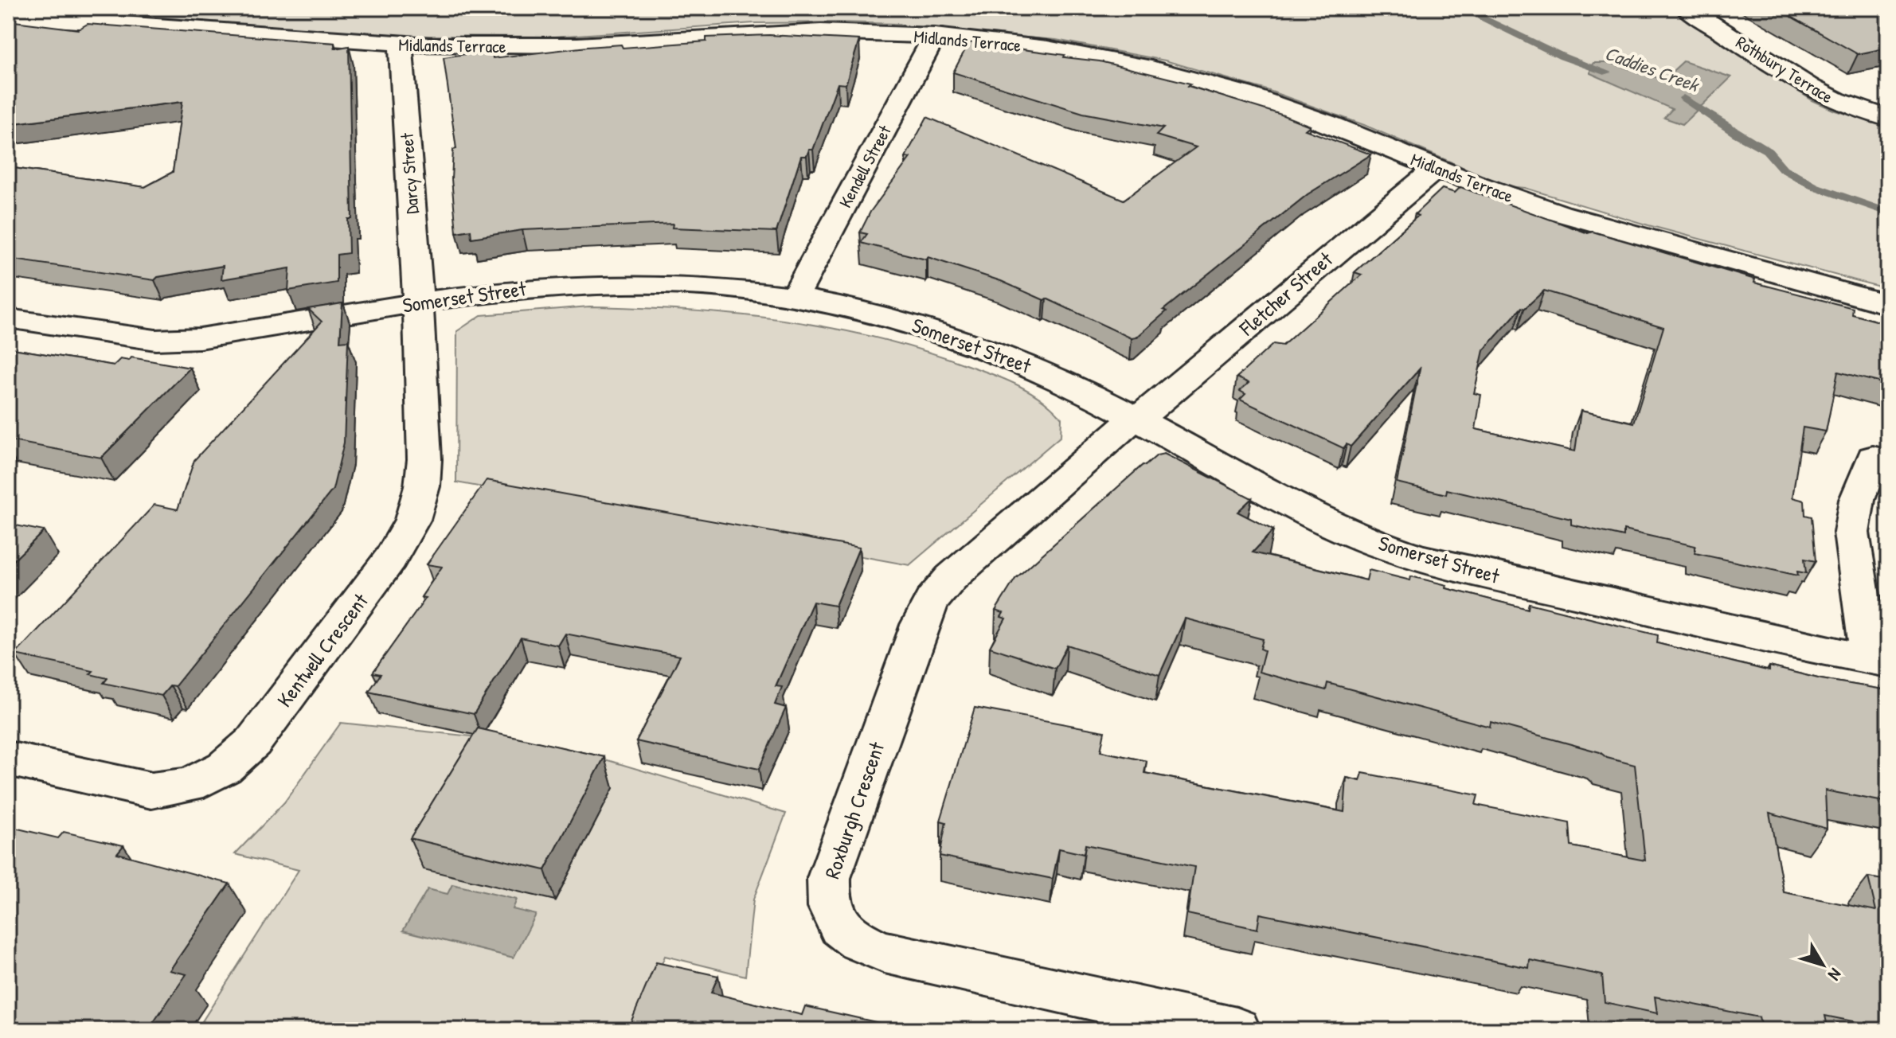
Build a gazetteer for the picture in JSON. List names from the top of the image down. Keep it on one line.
{"streets":{"street":["Midlands Terrace","Rothbury Terrace","Kendell Street","Darcy Street","Fletcher Street","Somerset Street","Kentwell Crescent","Roxburgh Crescent"]},"crossings":[["Midlands Terrace","Kendell Street"],["Midlands Terrace","Darcy Street"],["Midlands Terrace","Fletcher Street"],["Kendell Street","Somerset Street"],["Darcy Street","Somerset Street"],["Darcy Street","Kentwell Crescent"],["Fletcher Street","Somerset Street"],["Fletcher Street","Roxburgh Crescent"],["Somerset Street","Kentwell Crescent"],["Somerset Street","Roxburgh Crescent"]],"water":["Caddies Creek"],"north":"bottom right"}
